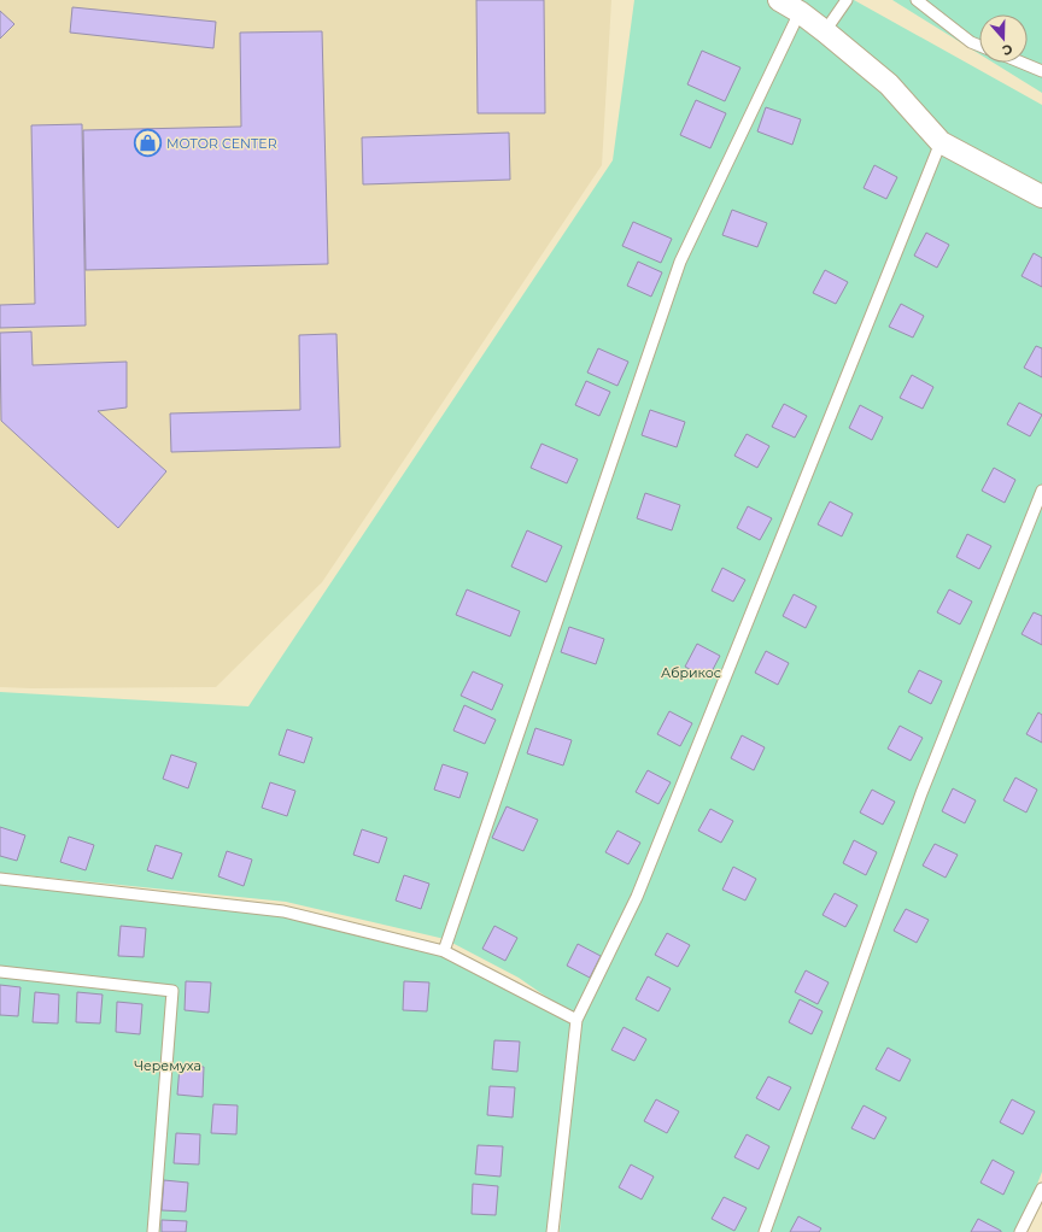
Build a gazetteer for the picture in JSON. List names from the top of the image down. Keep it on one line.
{"parks":["Абрикос","Черемуха"],"places":{"shop":["MOTOR CENTER"]},"north":"bottom"}
